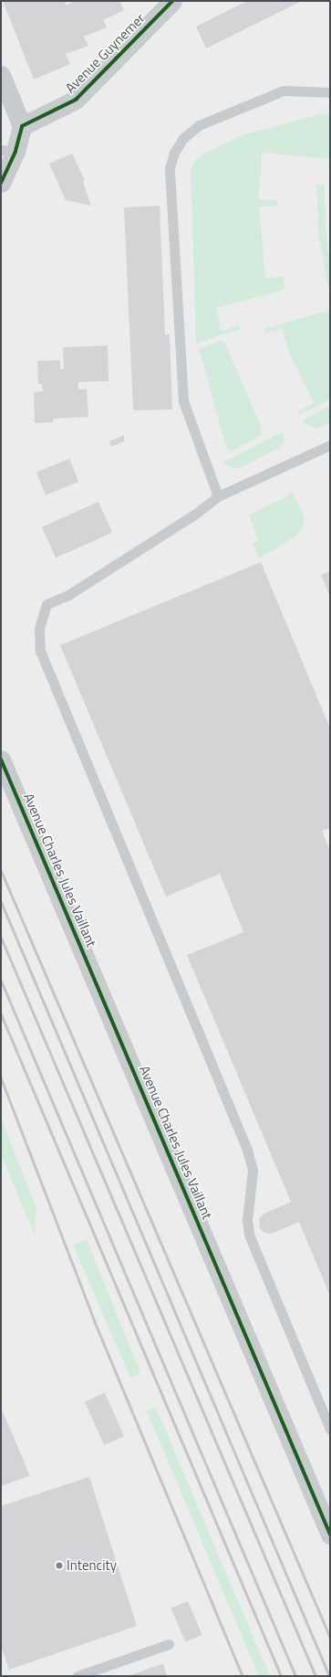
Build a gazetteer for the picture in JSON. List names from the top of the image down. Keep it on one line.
{"streets":{"street":["Avenue Guynemer","Avenue Charles Jules Vaillant"]},"places":["Intencity"]}
